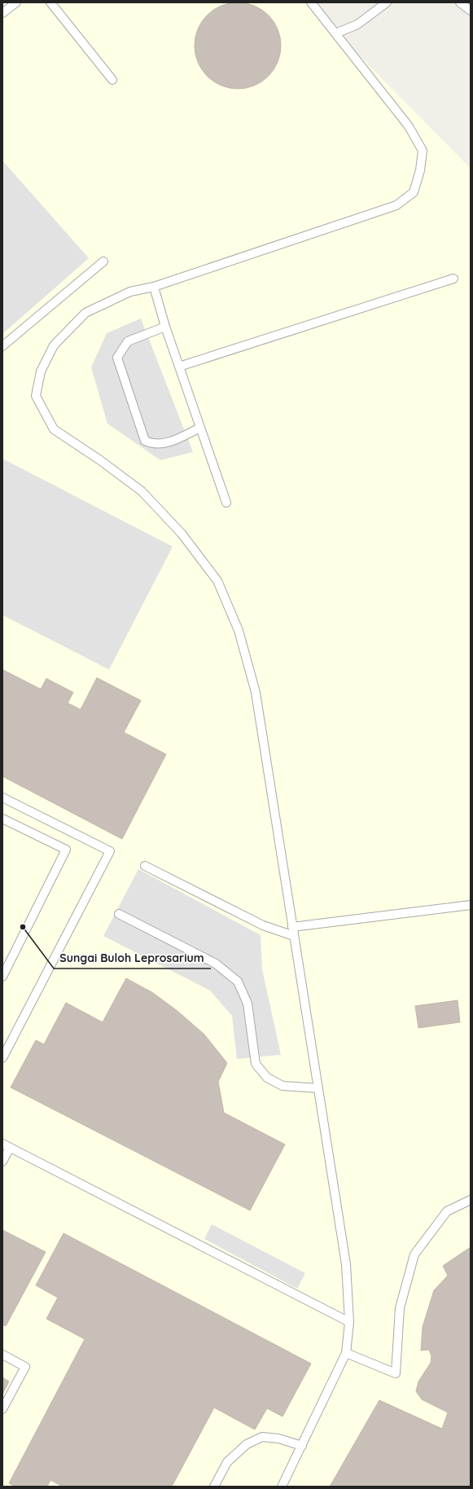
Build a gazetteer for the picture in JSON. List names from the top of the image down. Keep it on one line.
{"places":["Sungai Buloh Leprosarium"]}
